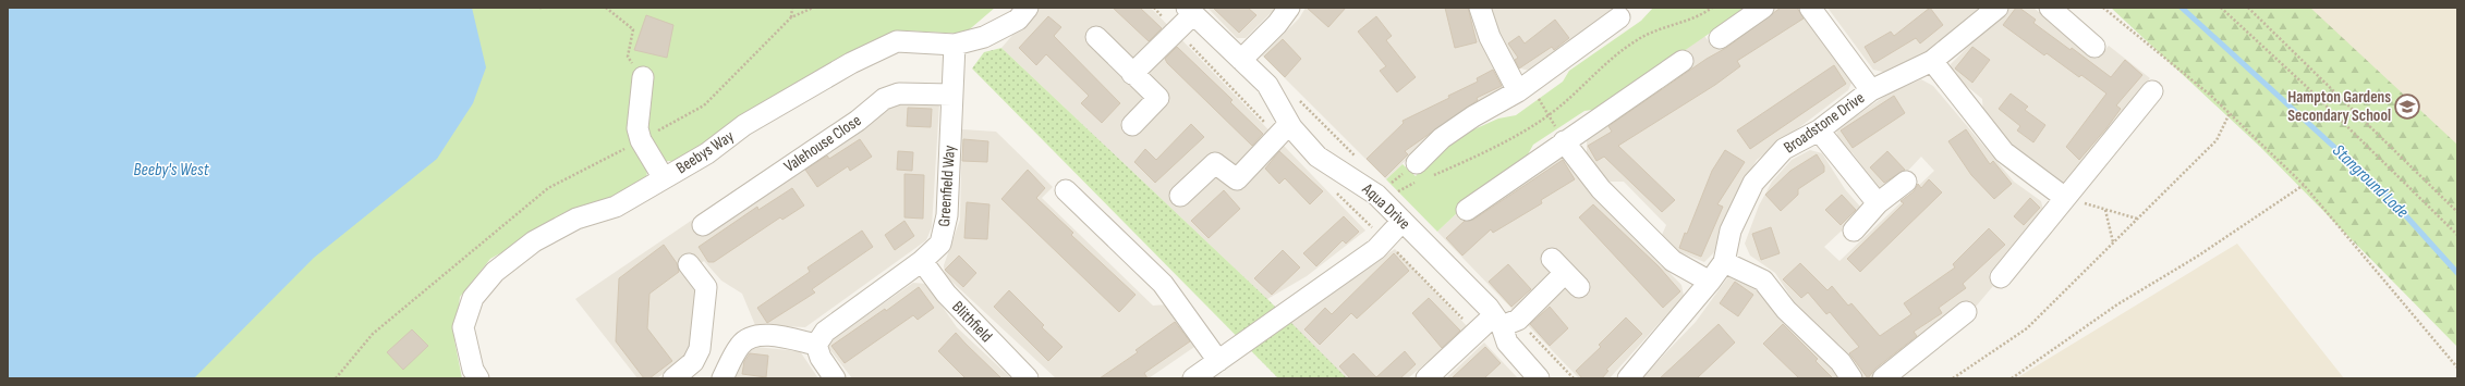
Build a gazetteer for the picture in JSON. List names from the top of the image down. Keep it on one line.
{"streets":{"street":["Broadstone Drive","Valehouse Close","Beebys Way","Greenfield Way","Aqua Drive","Blithfield"]},"crossings":[["Valehouse Close","Greenfield Way"],["Beebys Way","Greenfield Way"],["Greenfield Way","Blithfield"]],"water":["Beeby's West","Stanground Lode"],"places":{"school or university":["Hampton Gardens Secondary School"]}}
